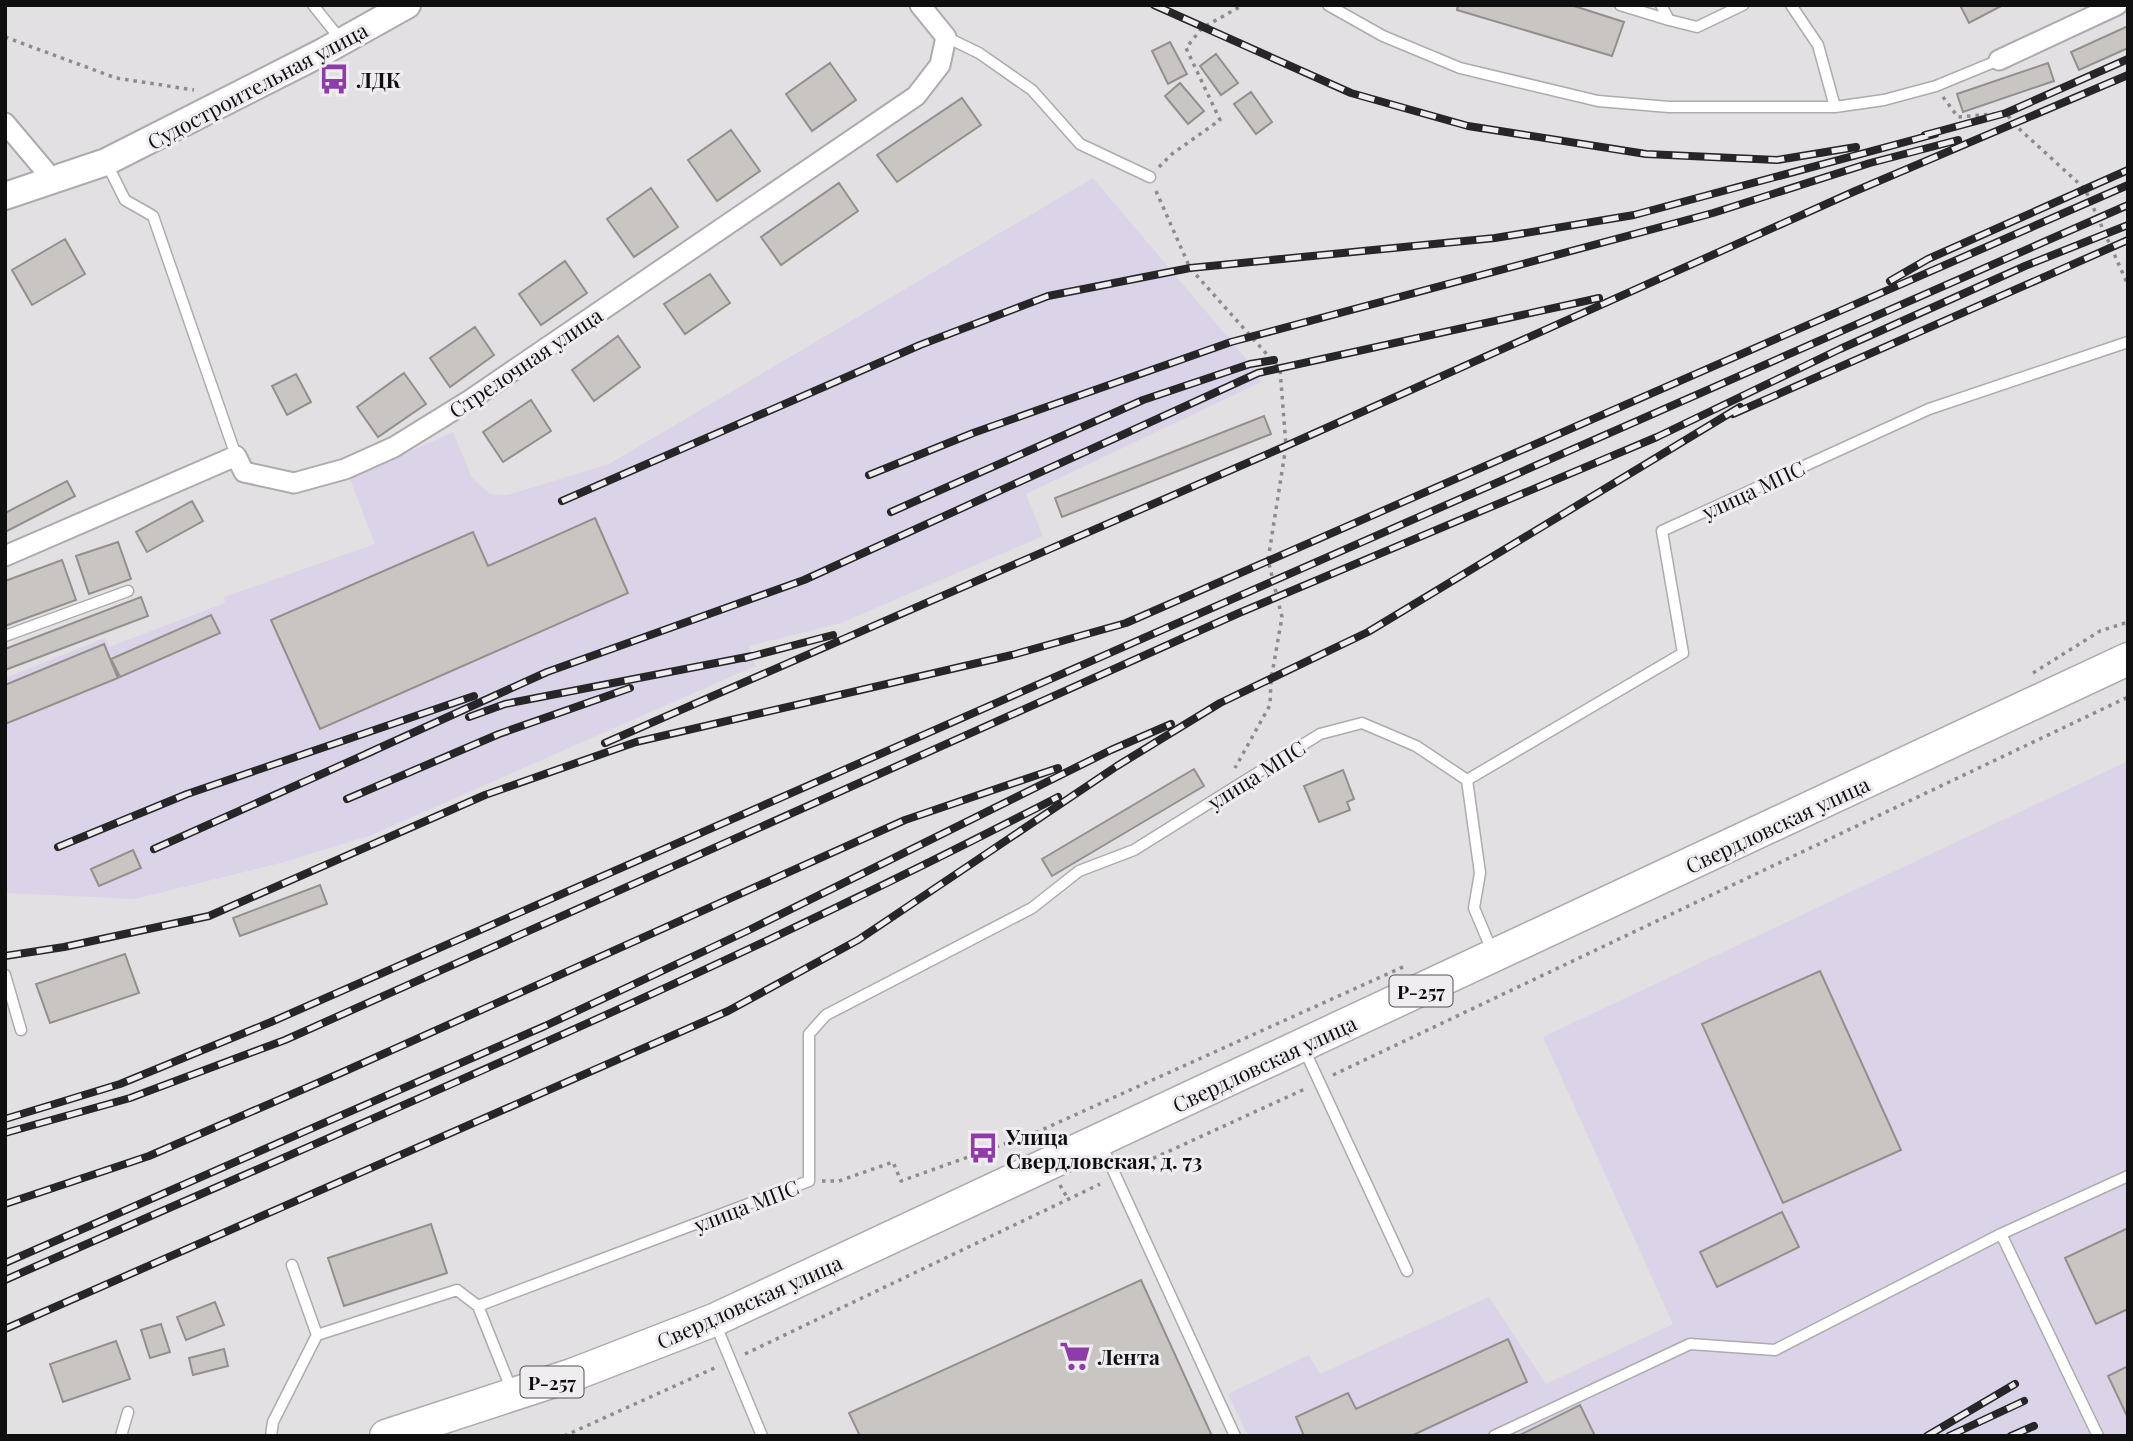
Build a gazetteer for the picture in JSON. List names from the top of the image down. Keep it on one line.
{"streets":{"highway":["Свердловская улица","Р-257"],"main road":["Судостроительная улица"],"street":["Стрелочная улица"],"lane":["улица МПС"]},"places":{"bus stop":["ЛДК","Улица Свердловская, д. 73"],"supermarket":["Лента"]}}
